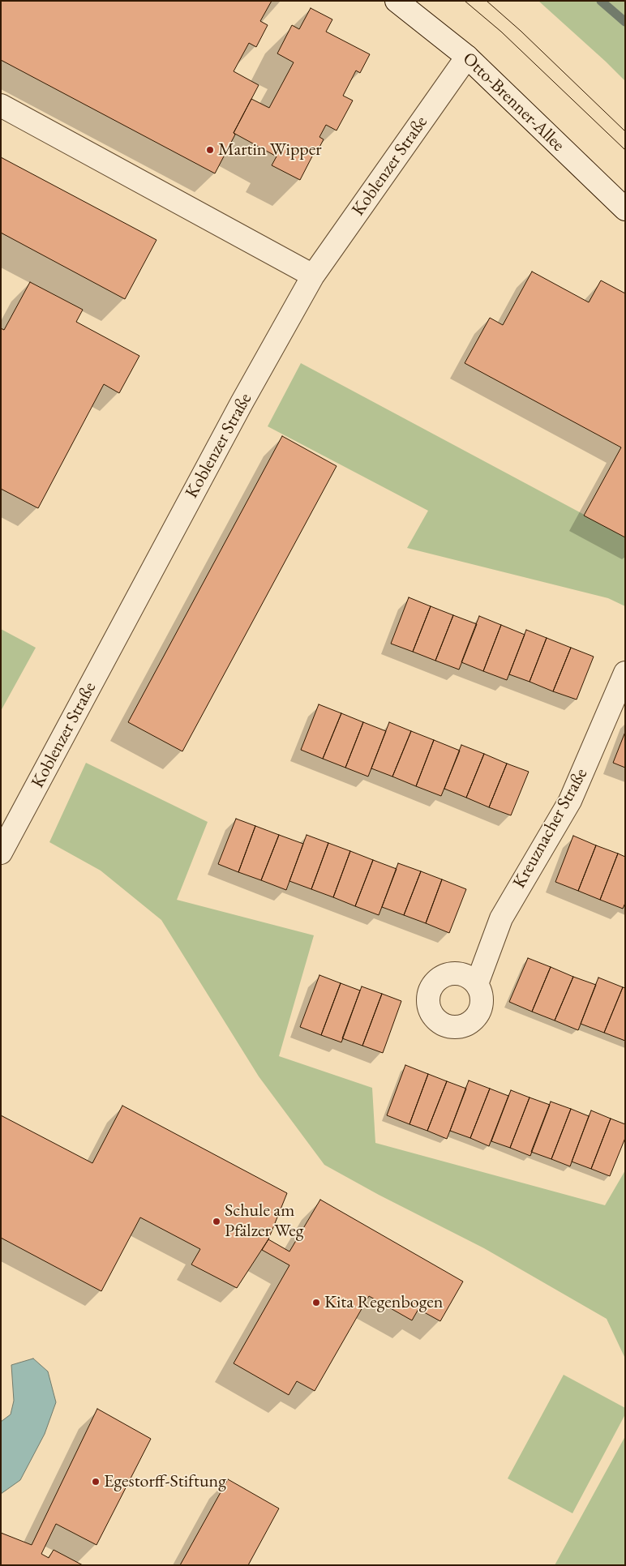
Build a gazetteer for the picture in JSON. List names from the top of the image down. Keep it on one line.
{"streets":{"street":["Otto-Brenner-Allee","Koblenzer Straße","Kreuznacher Straße"]},"crossings":[["Otto-Brenner-Allee","Koblenzer Straße"]],"places":["Martin Wipper","Schule am Pfälzer Weg","Kita Regenbogen","Egestorff-Stiftung"]}
